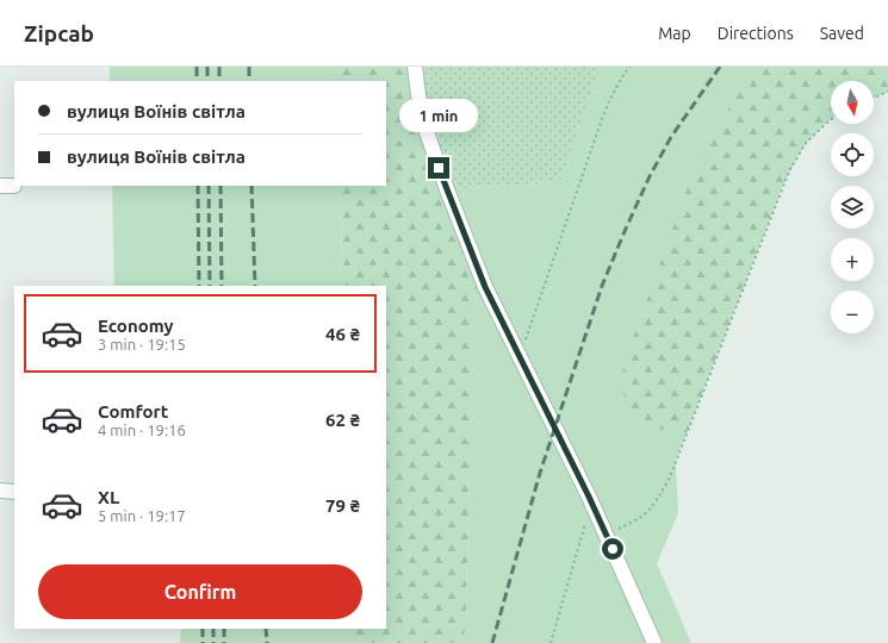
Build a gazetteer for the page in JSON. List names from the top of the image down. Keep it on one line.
{"north":"bottom","page":{"header":"Zipcab","nav":["Map","Directions","Saved"],"map_buttons":["+","−"],"banner":["вулиця Воїнів світла","вулиця Воїнів світла"],"bubble":"1 min","list":[{"name":"Economy","note":"3 min · 19:15","value":"46 ₴"},{"name":"Comfort","note":"4 min · 19:16","value":"62 ₴"},{"name":"XL","note":"5 min · 19:17","value":"79 ₴"}],"buttons":"Confirm"}}
